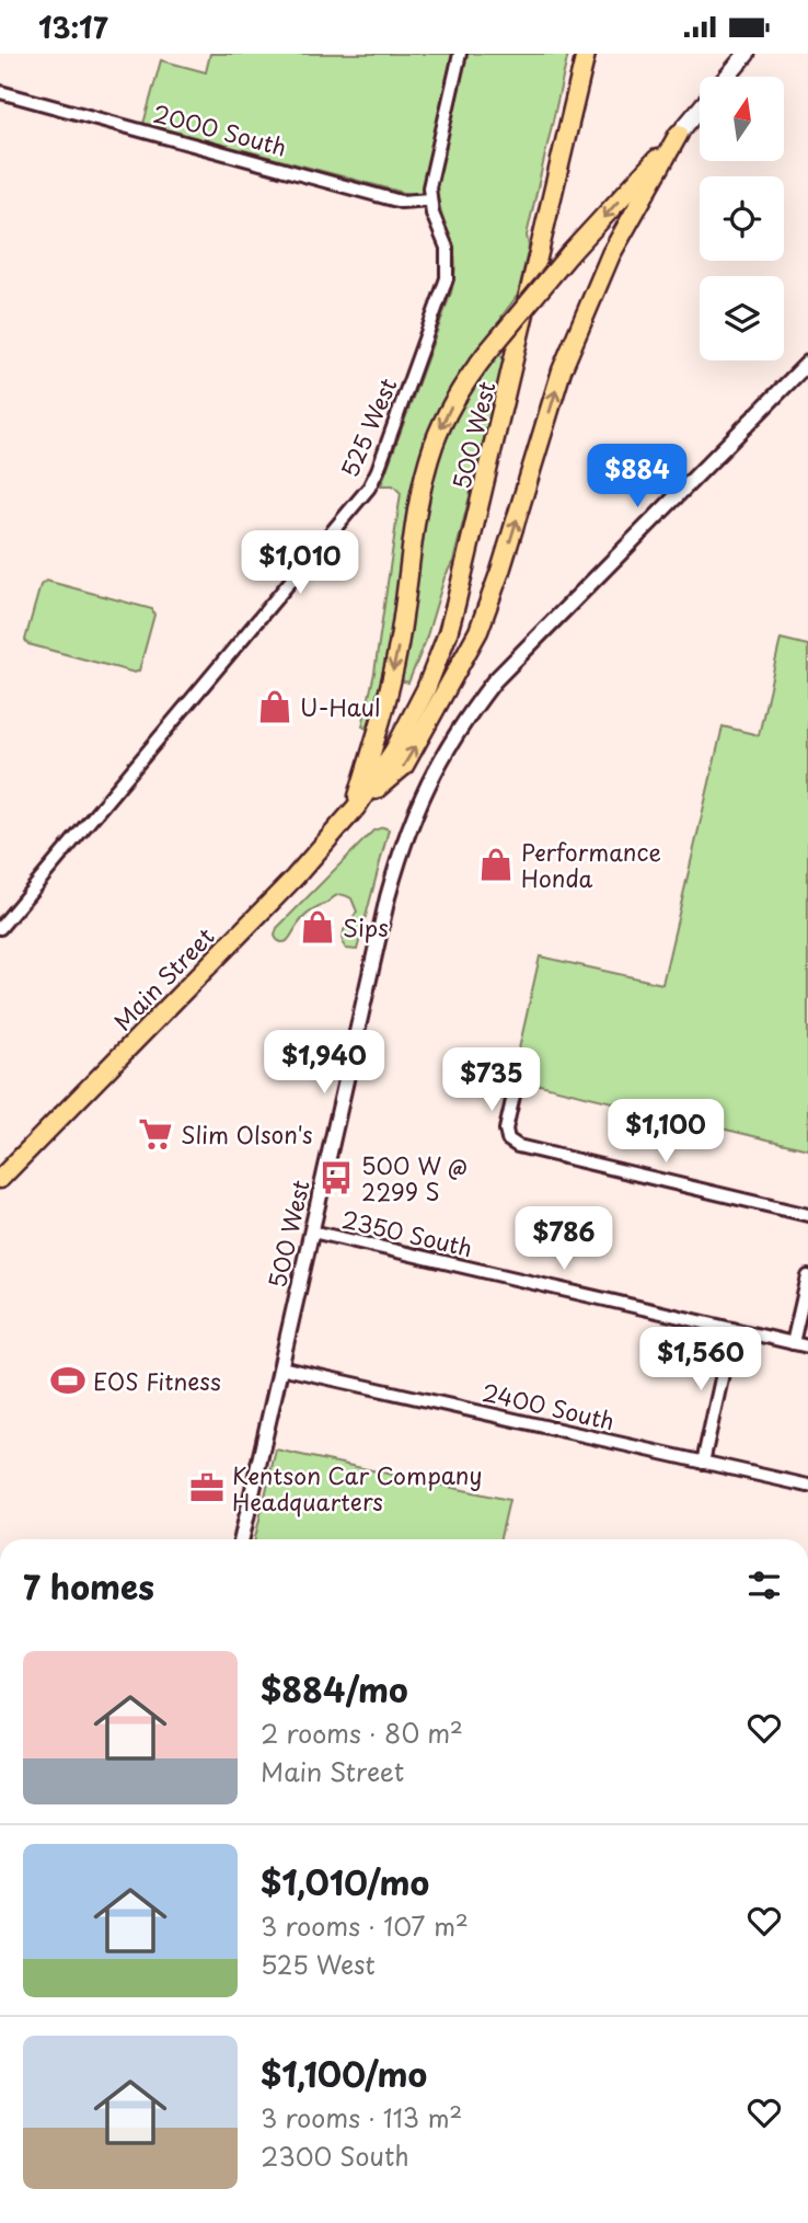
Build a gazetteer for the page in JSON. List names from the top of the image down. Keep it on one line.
{"streets":{"main road":["500 West","Main Street"],"street":["2000 South","525 West","2350 South","2400 South"]},"crossings":[["2000 South","525 West"],["500 West","Main Street"],["500 West","2350 South"],["500 West","2400 South"]],"places":{"shop":["U-Haul","Performance Honda","Sips"],"supermarket":["Slim Olson's"],"bus stop":["500 W @ 2299 S"],"sports":["EOS Fitness"],"office":["Kentson Car Company Headquarters"]},"north":"top","page":{"status":"13:17","price":["$884","$1,010","$1,940","$735","$1,100","$786","$1,560"],"heading":"7 homes","list":[{"name":"$884/mo","note":"2 rooms · 80 m² · Main Street"},{"name":"$1,010/mo","note":"3 rooms · 107 m² · 525 West"},{"name":"$1,100/mo","note":"3 rooms · 113 m² · 2300 South"}]}}
